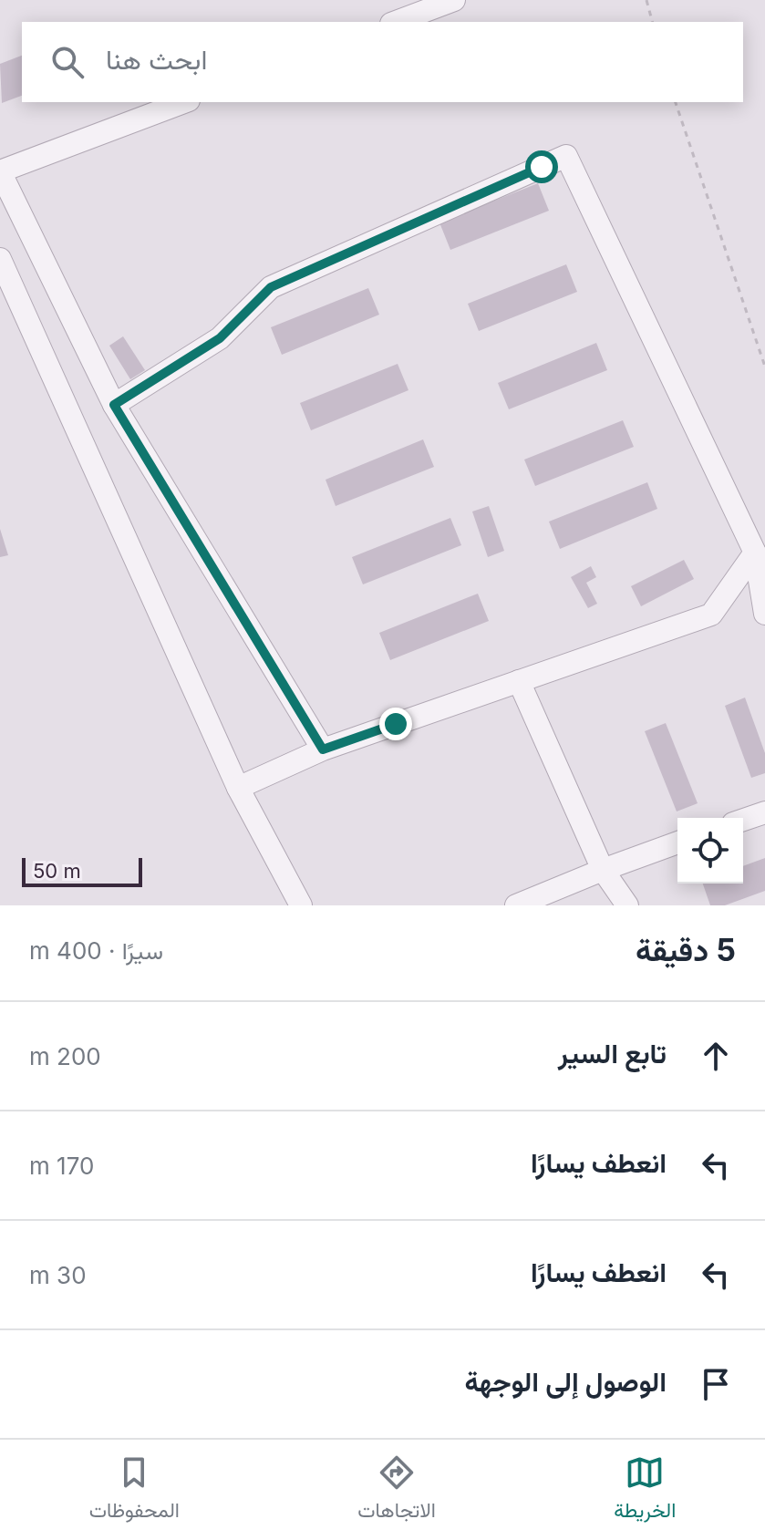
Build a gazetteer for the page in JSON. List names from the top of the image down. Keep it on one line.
{"scale_bar":"50 m","page":{"search":"ابحث هنا","scale":"50 m","heading":["5 دقيقة","سيرًا · 400 m"],"list":[["تابع السير","200 m"],["انعطف يسارًا","170 m"],["انعطف يسارًا","30 m"],"الوصول إلى الوجهة"],"nav":["الخريطة","الاتجاهات","المحفوظات"]}}
